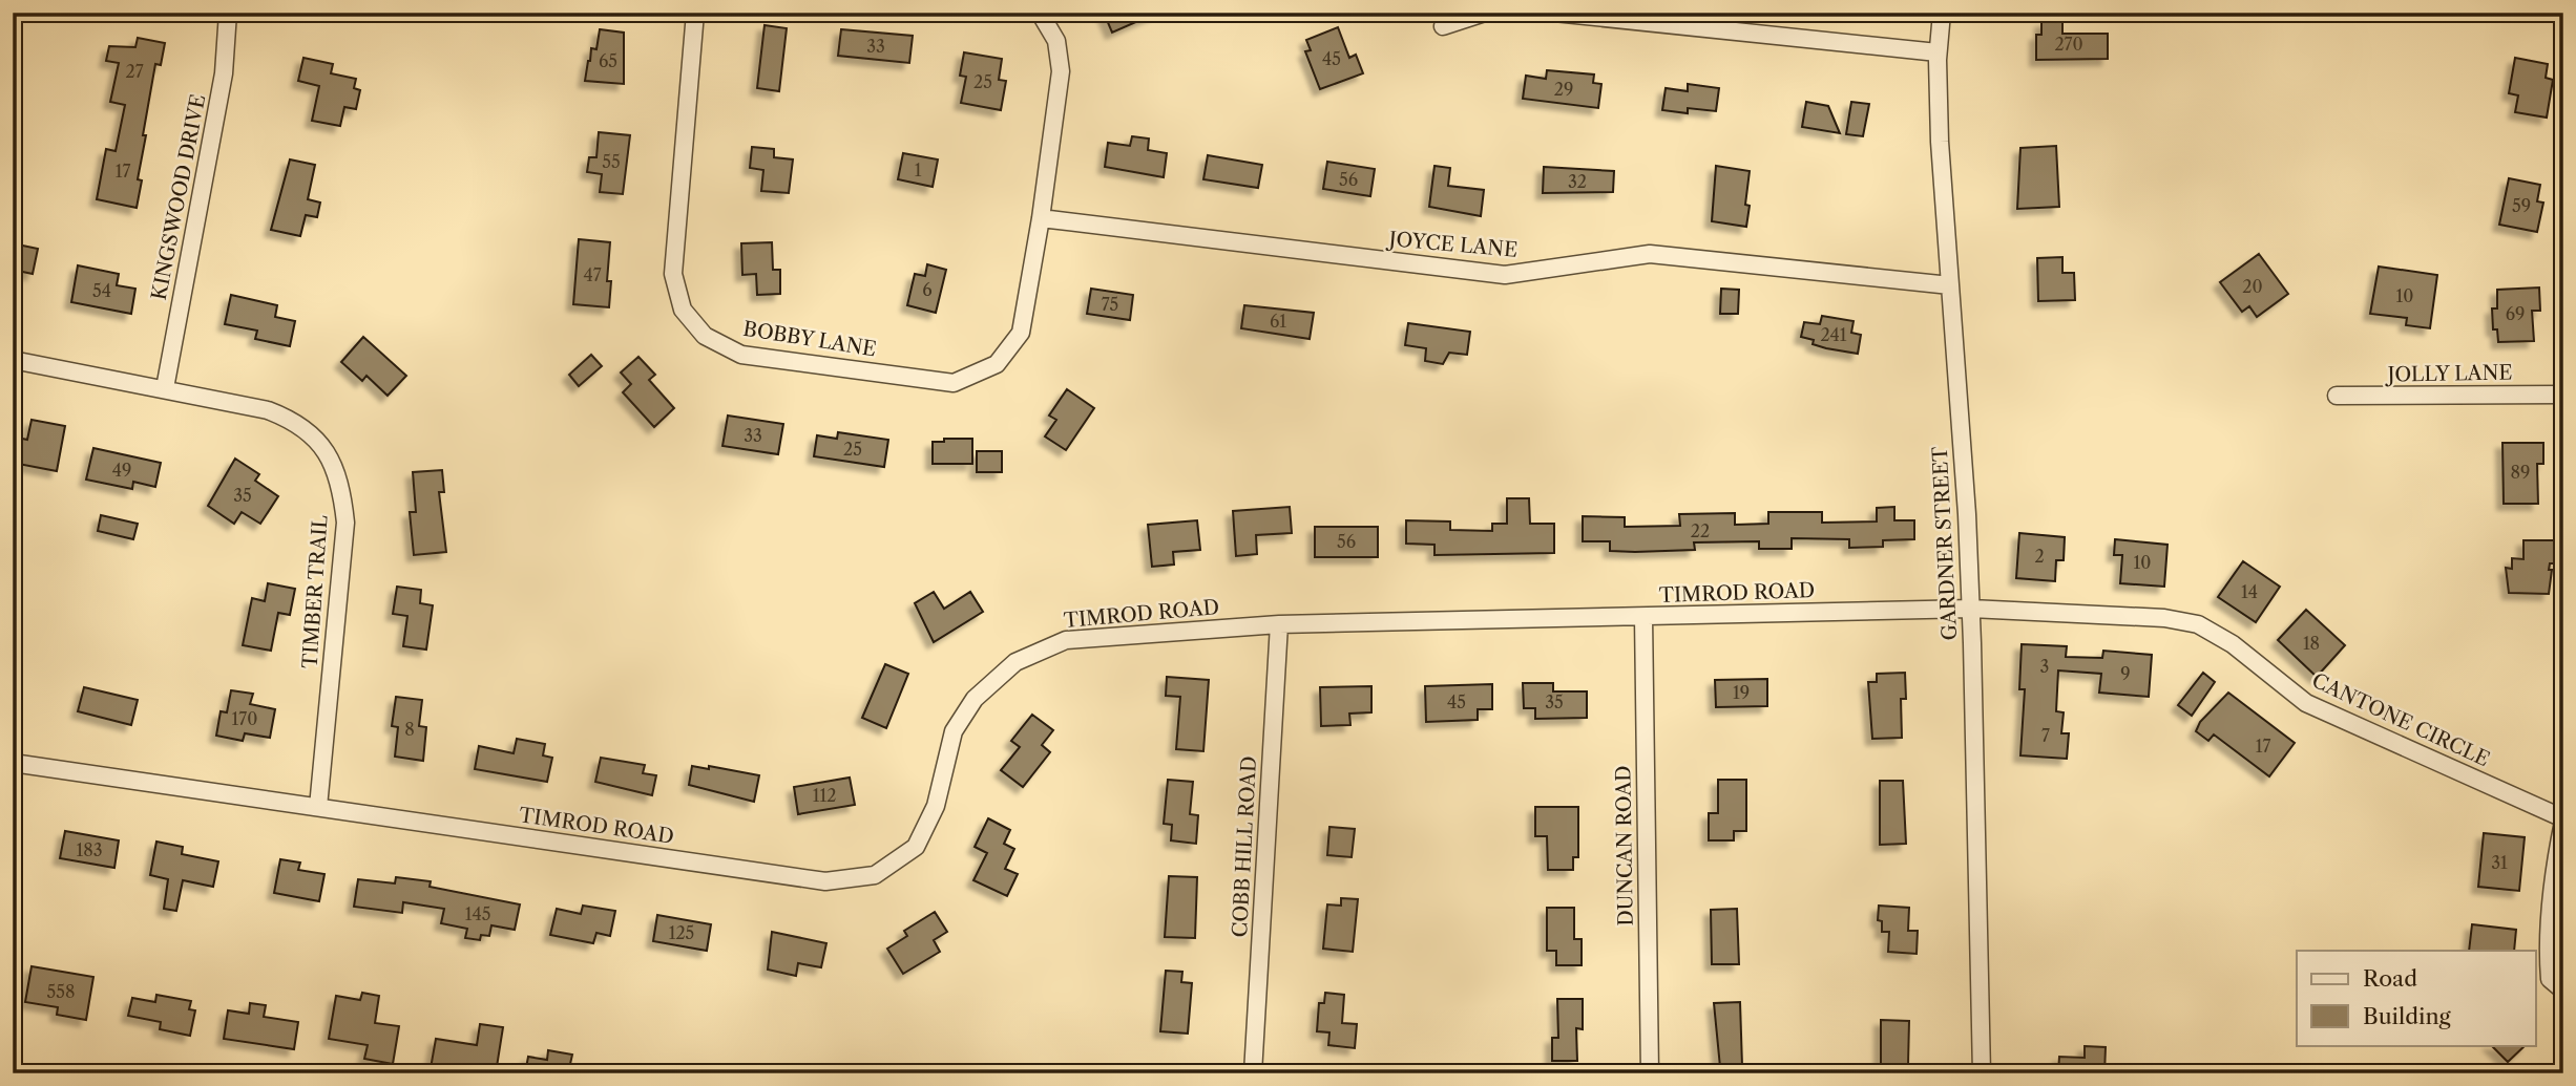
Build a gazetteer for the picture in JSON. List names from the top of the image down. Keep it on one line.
{"streets":{"street":["KINGSWOOD DRIVE","JOYCE LANE","BOBBY LANE","JOLLY LANE","GARDNER STREET","TIMBER TRAIL","TIMROD ROAD","CANTONE CIRCLE","DUNCAN ROAD","COBB HILL ROAD"]},"crossings":[["KINGSWOOD DRIVE","TIMBER TRAIL"],["JOYCE LANE","BOBBY LANE"],["JOYCE LANE","GARDNER STREET"],["GARDNER STREET","TIMROD ROAD"],["GARDNER STREET","CANTONE CIRCLE"],["TIMBER TRAIL","TIMROD ROAD"],["TIMROD ROAD","CANTONE CIRCLE"],["TIMROD ROAD","DUNCAN ROAD"],["TIMROD ROAD","COBB HILL ROAD"]],"house_numbers":["270","33","45","65","27","25","29","55","1","17","56","32","59","47","20","6","54","10","75","69","61","241","33","25","49","89","35","22","56","2","10","14","18","3","9","19","45","35","170","8","7","17","112","183","31","145","125","558"],"legend":["Road","Building"]}
